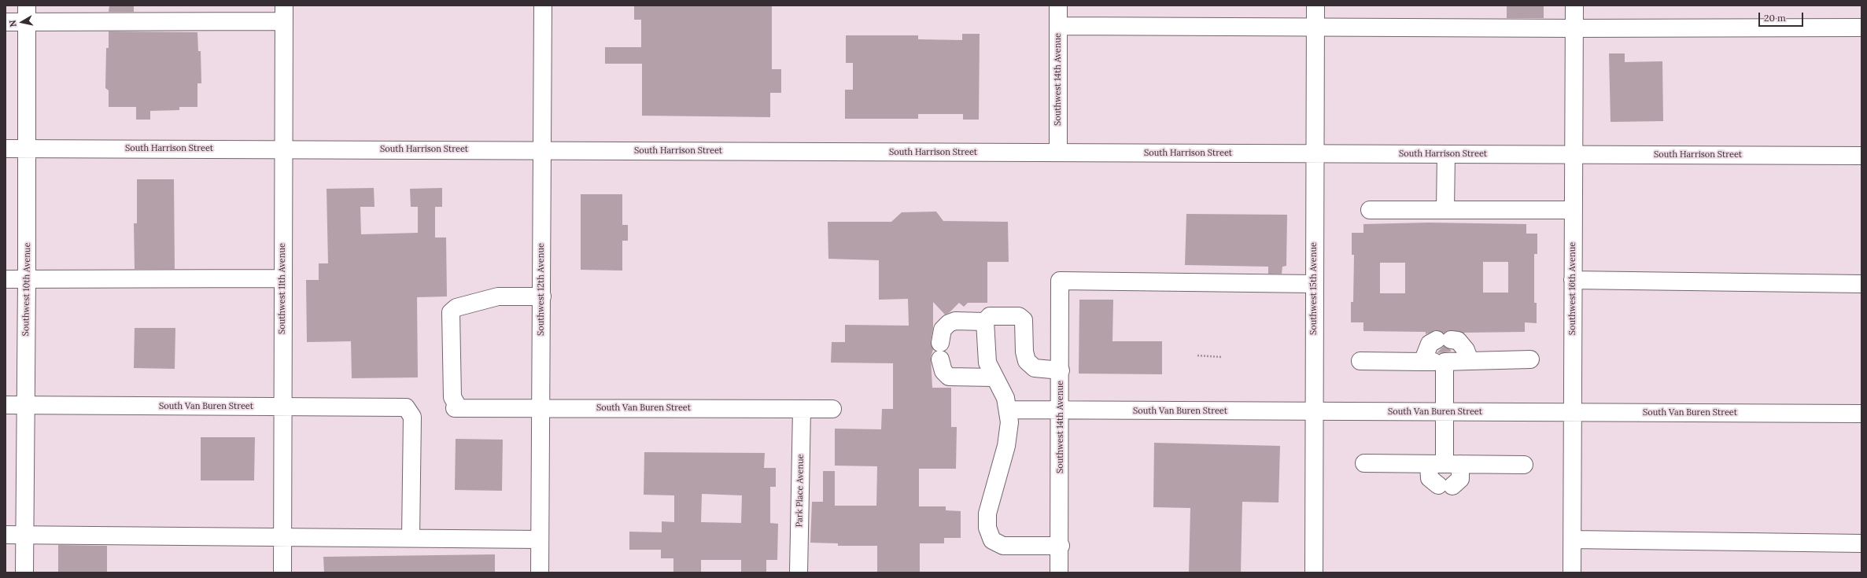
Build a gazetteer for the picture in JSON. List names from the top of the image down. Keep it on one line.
{"streets":{"street":["Southwest 14th Avenue","South Harrison Street","Southwest 11th Avenue","Southwest 15th Avenue","Southwest 16th Avenue","Southwest 10th Avenue","Southwest 12th Avenue","South Van Buren Street","Park Place Avenue"]},"crossings":[["Southwest 14th Avenue","South Harrison Street"],["Southwest 14th Avenue","Southwest 15th Avenue"],["Southwest 14th Avenue","South Van Buren Street"],["South Harrison Street","Southwest 11th Avenue"],["South Harrison Street","Southwest 15th Avenue"],["South Harrison Street","Southwest 16th Avenue"],["South Harrison Street","Southwest 10th Avenue"],["South Harrison Street","Southwest 12th Avenue"],["Southwest 11th Avenue","South Van Buren Street"],["Southwest 15th Avenue","South Van Buren Street"],["Southwest 16th Avenue","South Van Buren Street"],["Southwest 10th Avenue","South Van Buren Street"],["Southwest 12th Avenue","South Van Buren Street"],["South Van Buren Street","Park Place Avenue"]],"scale_bar":"20 m","north":"left"}
